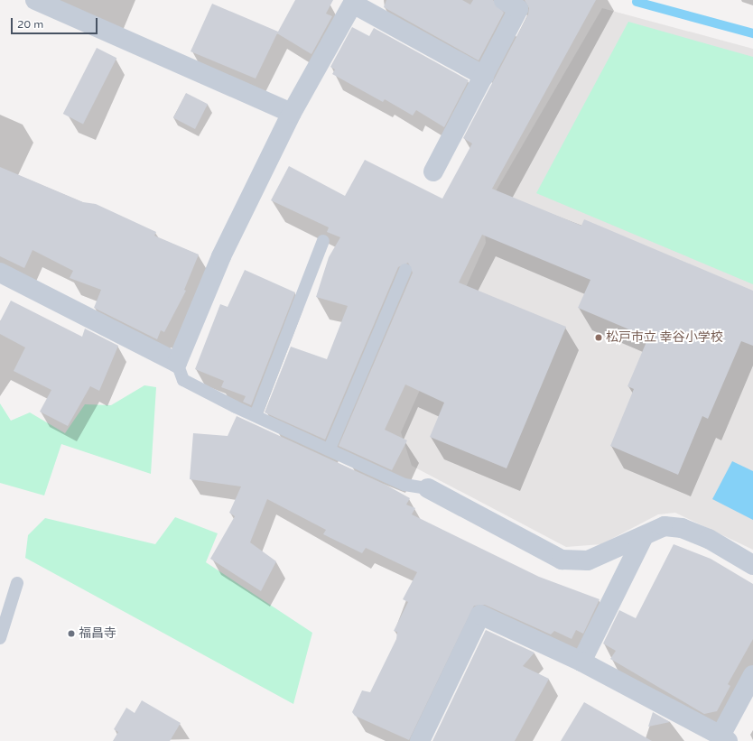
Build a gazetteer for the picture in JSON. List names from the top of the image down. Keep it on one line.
{"places":["松戸市立 幸谷小学校","福昌寺"],"scale_bar":"20 m"}
